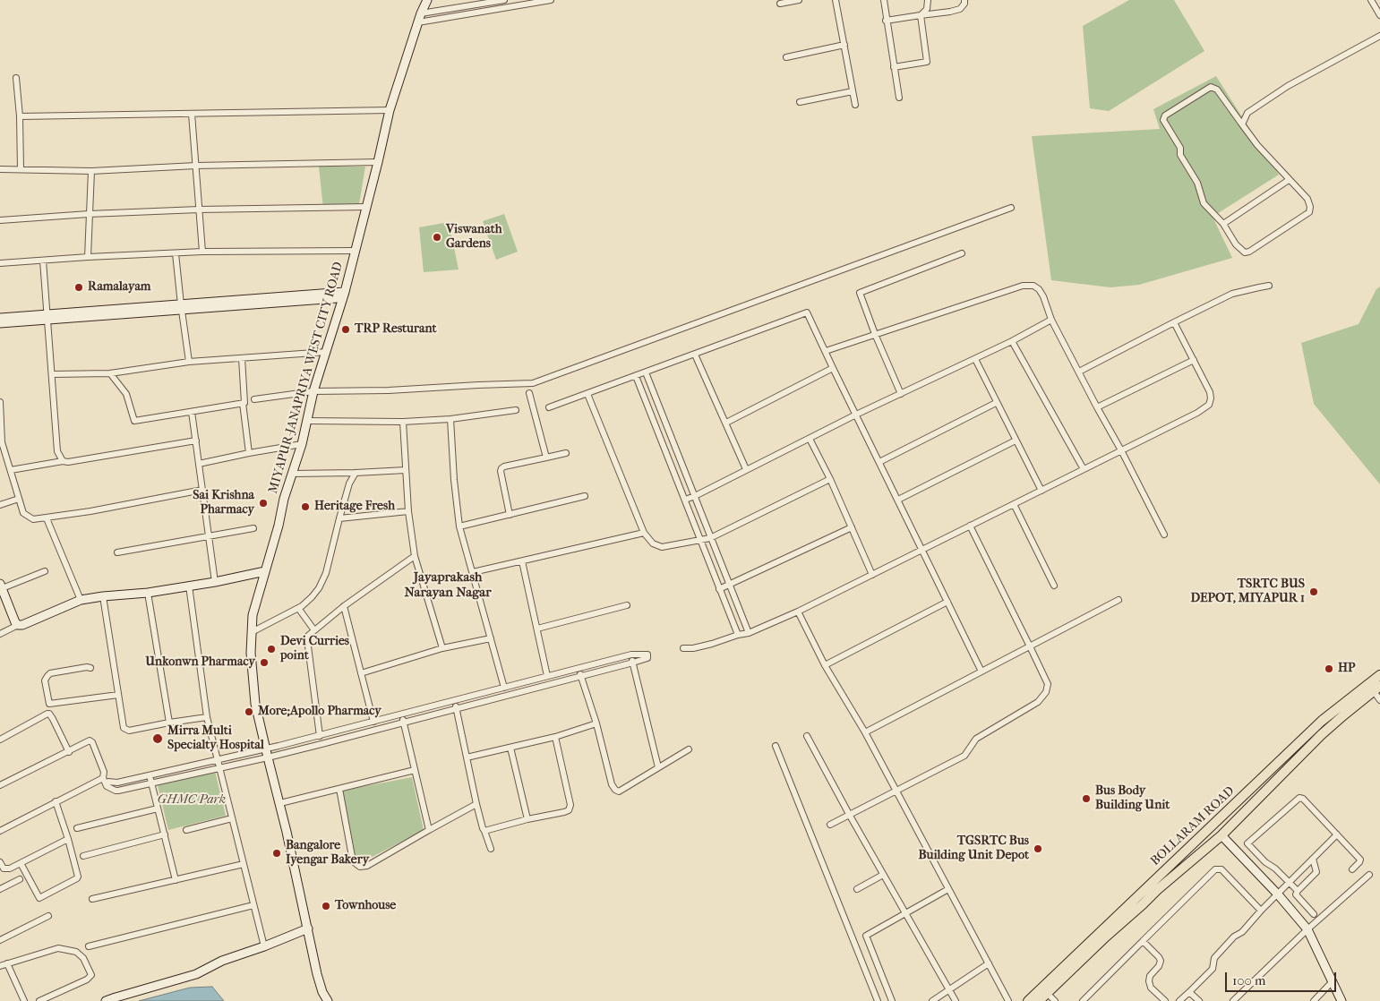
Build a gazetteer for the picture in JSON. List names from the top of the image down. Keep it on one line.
{"streets":{"main road":["BOLLARAM ROAD"],"street":["MIYAPUR-JANAPRIYA WEST CITY ROAD"]},"districts":["Jayaprakash Narayan Nagar"],"parks":["GHMC Park"],"places":["Viswanath Gardens","Ramalayam","TRP Resturant","Sai Krishna Pharmacy","Heritage Fresh","TSRTC BUS DEPOT, MIYAPUR 1","Devi Curries point","Unkonwn Pharmacy","HP","More;Apollo Pharmacy","Mirra Multi Specialty Hospital","Bus Body Building Unit","TGSRTC Bus Building Unit Depot","Bangalore Iyengar Bakery","Townhouse"],"scale_bar":"100 m"}
